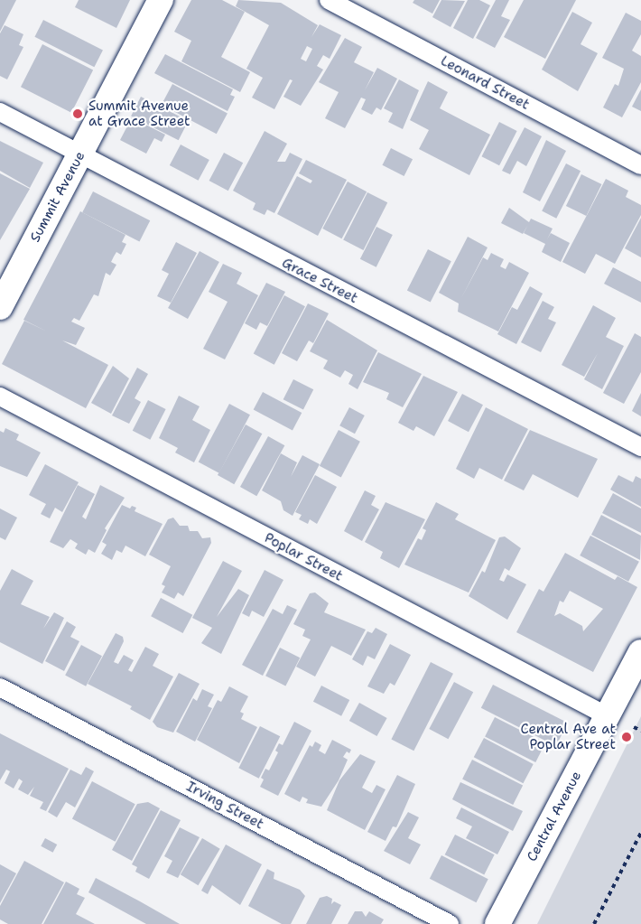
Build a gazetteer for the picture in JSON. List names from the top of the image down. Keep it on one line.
{"streets":{"street":["Leonard Street","Summit Avenue","Grace Street","Poplar Street","Irving Street","Central Avenue"]},"crossings":[["Summit Avenue","Grace Street"],["Poplar Street","Central Avenue"]],"places":["Summit Avenue at Grace Street","Central Ave at Poplar Street"]}
